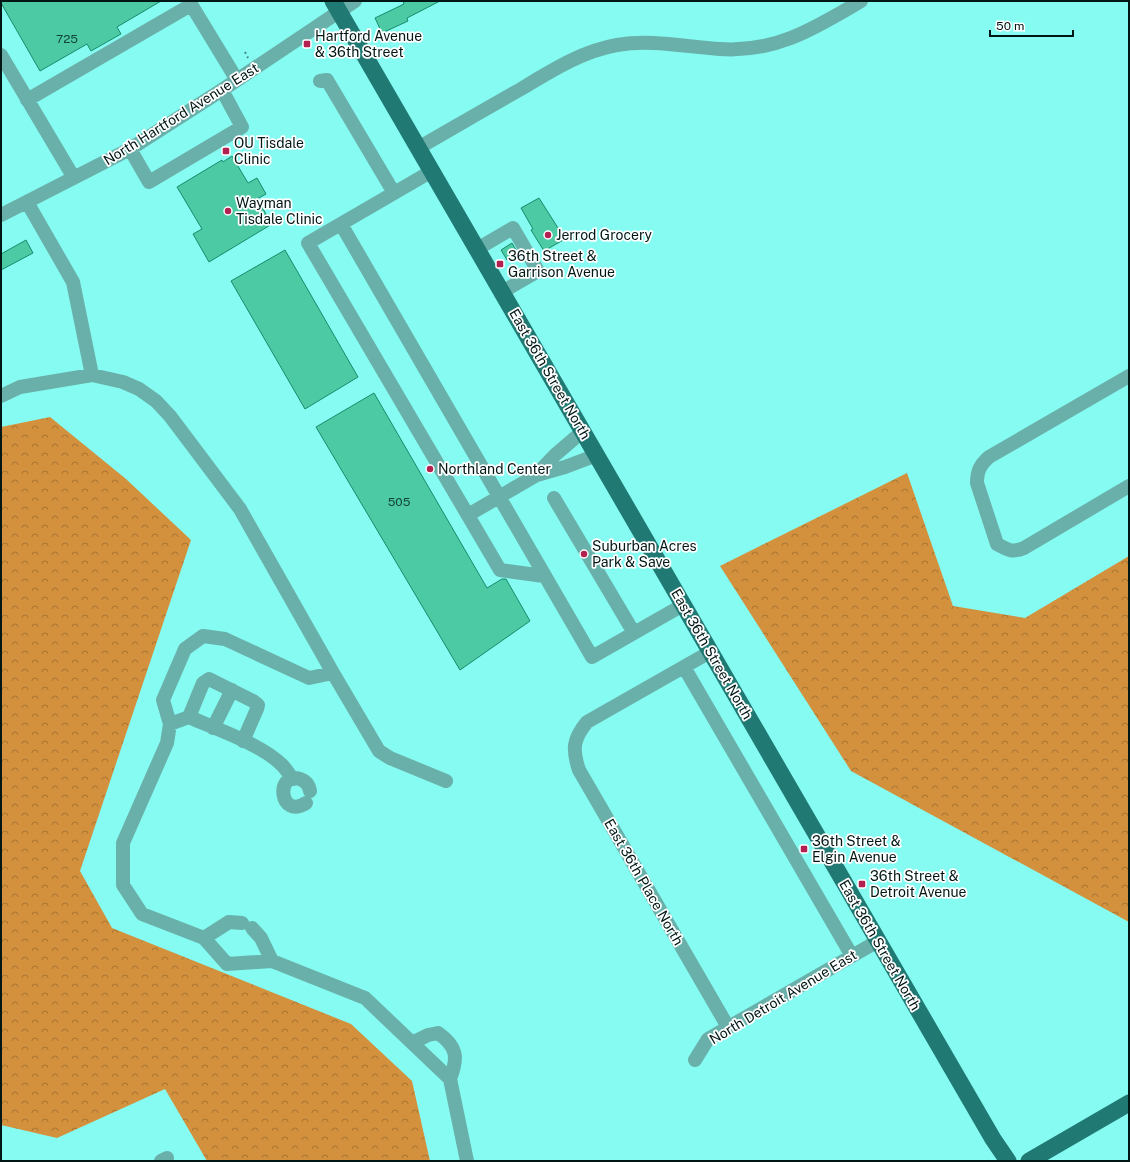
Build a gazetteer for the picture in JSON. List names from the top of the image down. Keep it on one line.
{"streets":{"main road":["East 36th Street North"],"street":["North Hartford Avenue East","East 36th Place North","North Detroit Avenue East"]},"crossings":[["North Hartford Avenue East","East 36th Street North"],["East 36th Street North","North Detroit Avenue East"],["East 36th Place North","North Detroit Avenue East"]],"places":{"transit":["Hartford Avenue & 36th Street","OU Tisdale Clinic","36th Street & Garrison Avenue","36th Street & Elgin Avenue","36th Street & Detroit Avenue"],"other":["Wayman Tisdale Clinic","Jerrod Grocery","Northland Center","Suburban Acres Park & Save"]},"house_numbers":["725","505"],"scale_bar":"50 m"}
